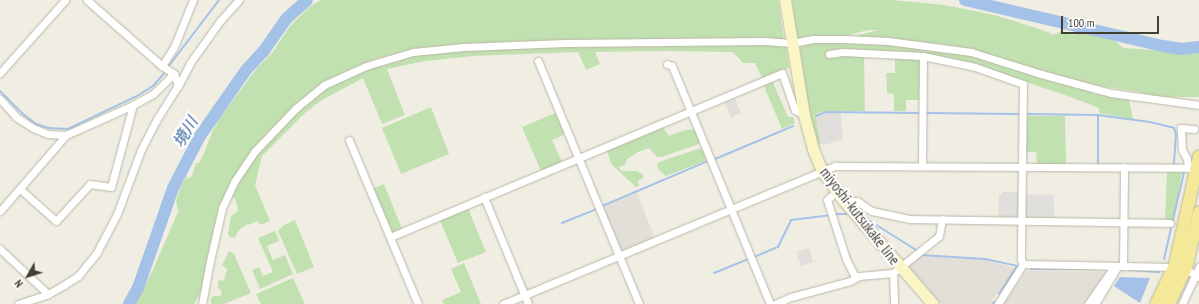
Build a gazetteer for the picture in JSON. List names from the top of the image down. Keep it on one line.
{"streets":{"main road":["miyoshi-kutsukake line"]},"water":["境川"],"scale_bar":"100 m","north":"bottom left"}
